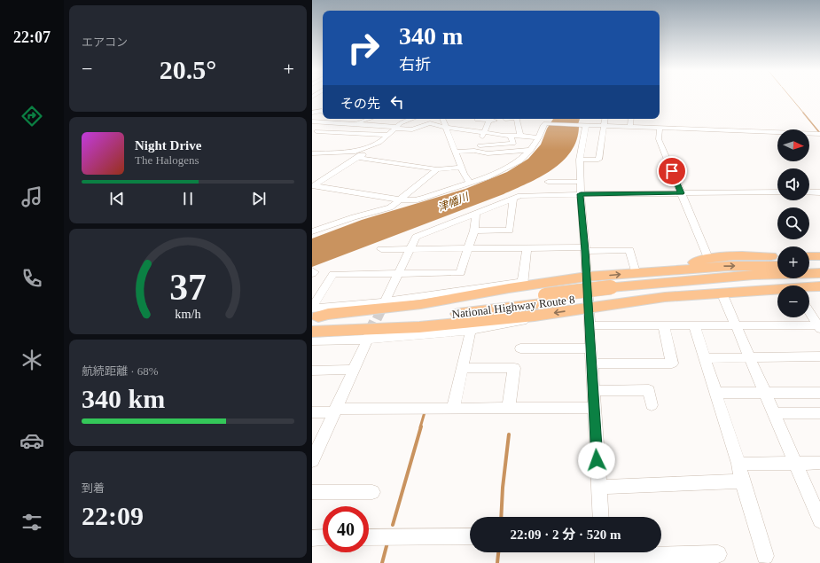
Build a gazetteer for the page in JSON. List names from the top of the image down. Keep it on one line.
{"streets":{"highway":["National Highway Route 8"]},"water":["津幡川"],"north":"right","page":{"tabs":"22:07","tile":["エアコン",["航続距離 · 68%","340 km"],["到着","22:09"]],"turn":["340 m","右折"],"heat":["−","20.5°","+"],"then":"その先","map_buttons":["+","−"],"song":["Night Drive","The Halogens"],"limit":"40","trip":"22:09 · 2 分 · 520 m","gauge":["37","km/h"]}}
